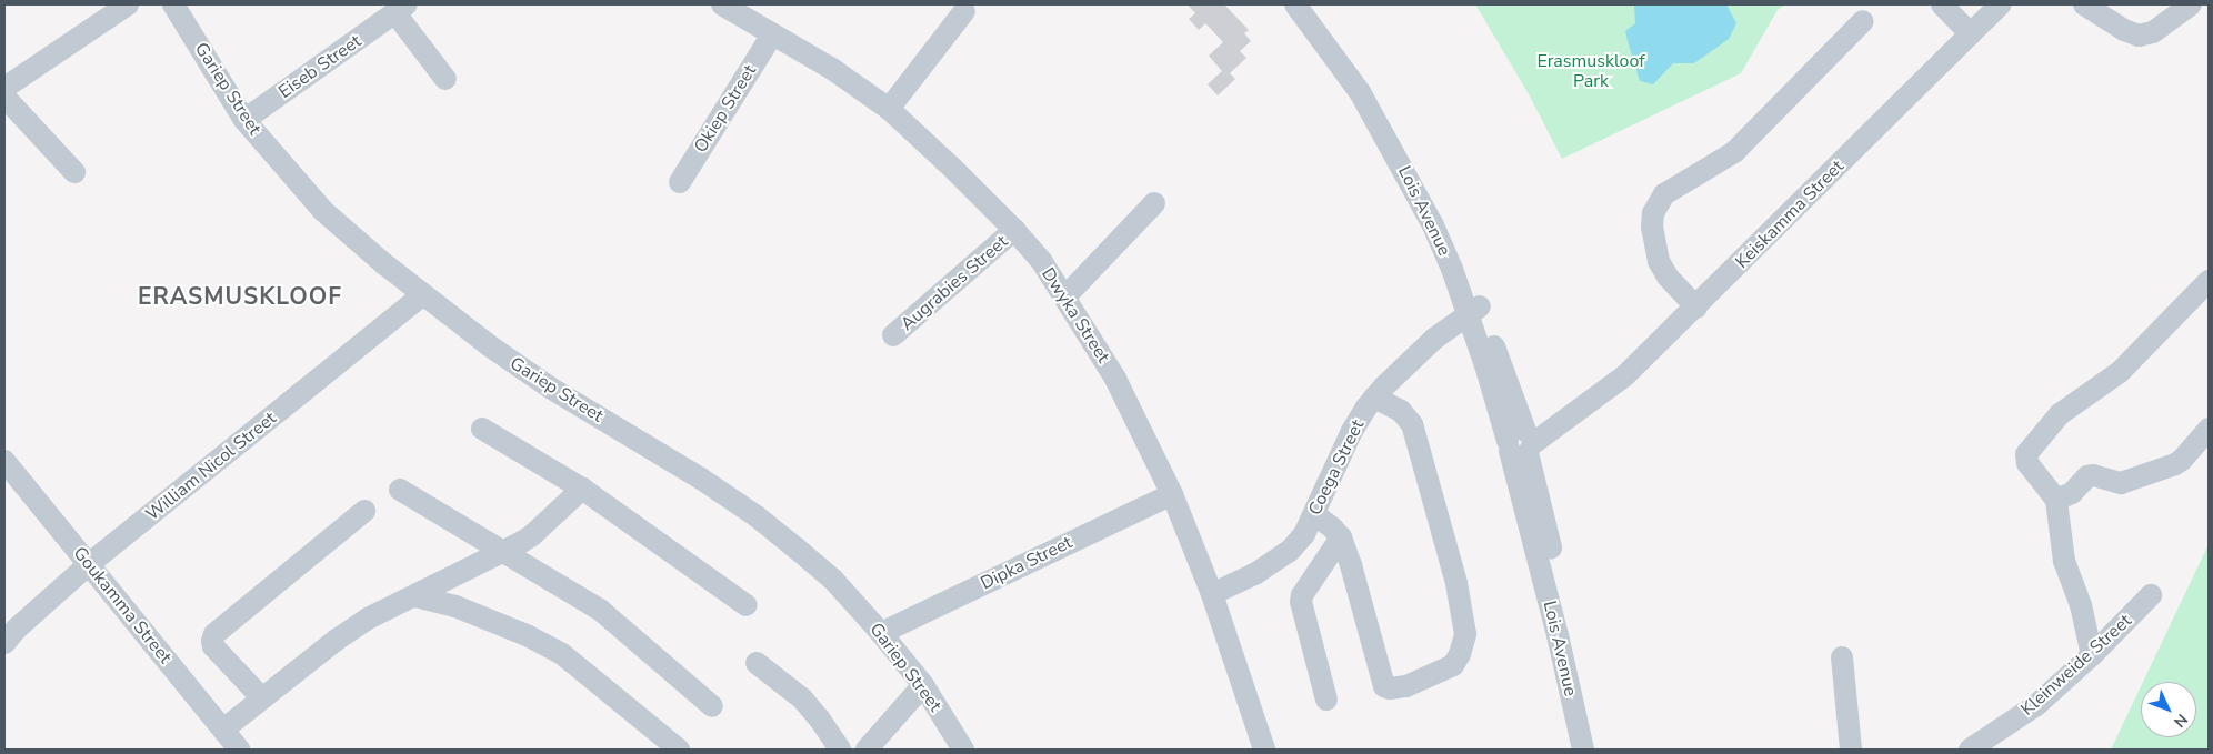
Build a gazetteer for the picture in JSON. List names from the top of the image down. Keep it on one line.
{"streets":{"street":["Eiseb Street","Gariep Street","Okiep Street","Lois Avenue","Keiskamma Street","Augrabies Street","Dwyka Street","William Nicol Street","Coega Street","Dipka Street","Goukamma Street","Kleinweide Street"]},"crossings":[["Eiseb Street","Gariep Street"],["Gariep Street","William Nicol Street"],["Gariep Street","Dipka Street"],["Okiep Street","Dwyka Street"],["Lois Avenue","Keiskamma Street"],["Lois Avenue","Coega Street"],["Augrabies Street","Dwyka Street"],["Dwyka Street","Coega Street"],["Dwyka Street","Dipka Street"],["William Nicol Street","Goukamma Street"]],"districts":["ERASMUSKLOOF"],"parks":["Erasmuskloof Park"],"north":"bottom right"}
